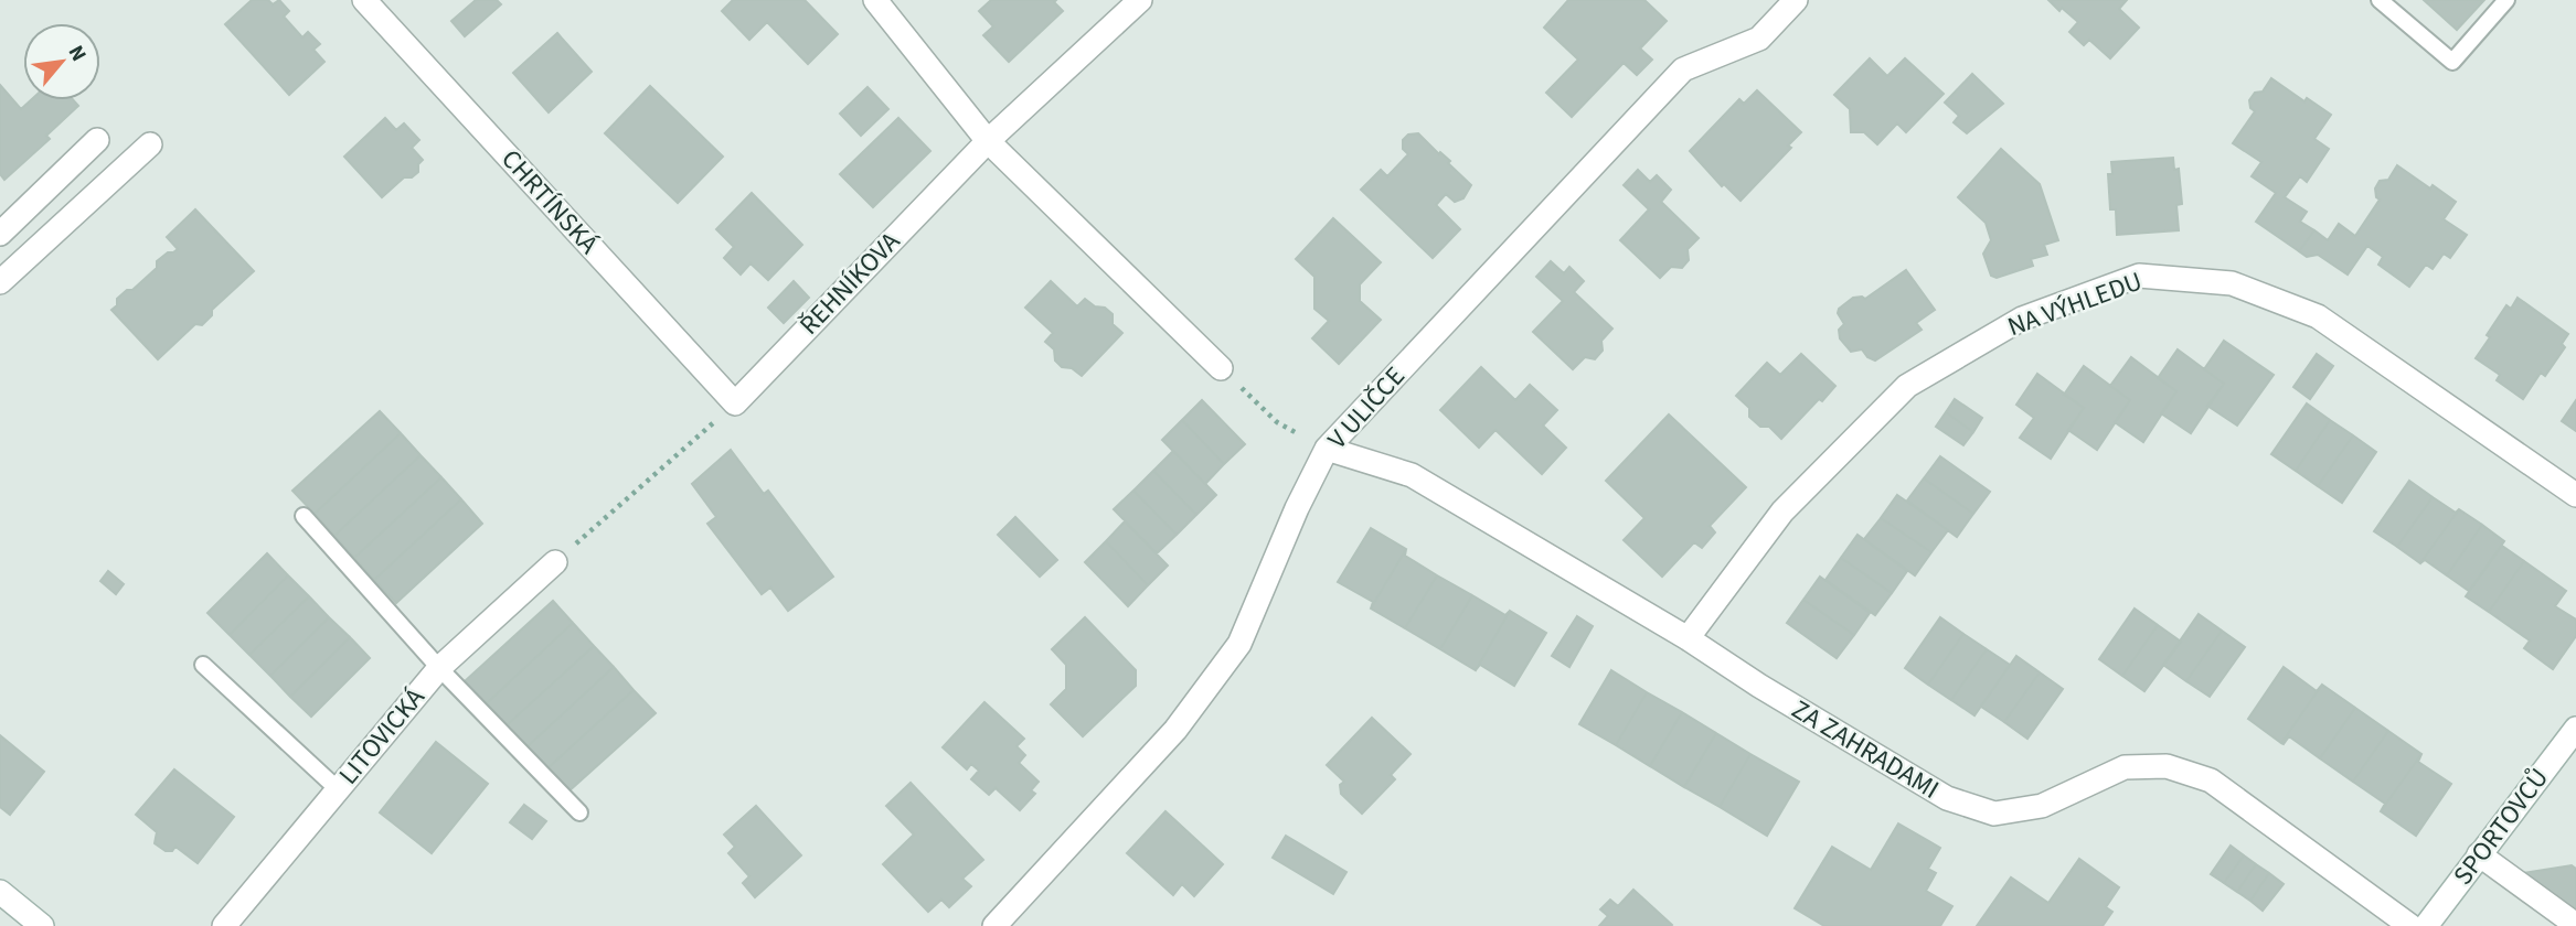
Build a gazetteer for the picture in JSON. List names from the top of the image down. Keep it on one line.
{"streets":{"street":["CHRTÍNSKÁ","ŘEHNÍKOVA","NA VÝHLEDU","V ULIČCE","LITOVICKÁ","ZA ZAHRADAMI","SPORTOVCŮ"]},"crossings":[["CHRTÍNSKÁ","ŘEHNÍKOVA"],["NA VÝHLEDU","ZA ZAHRADAMI"],["V ULIČCE","ZA ZAHRADAMI"]],"north":"top right"}
